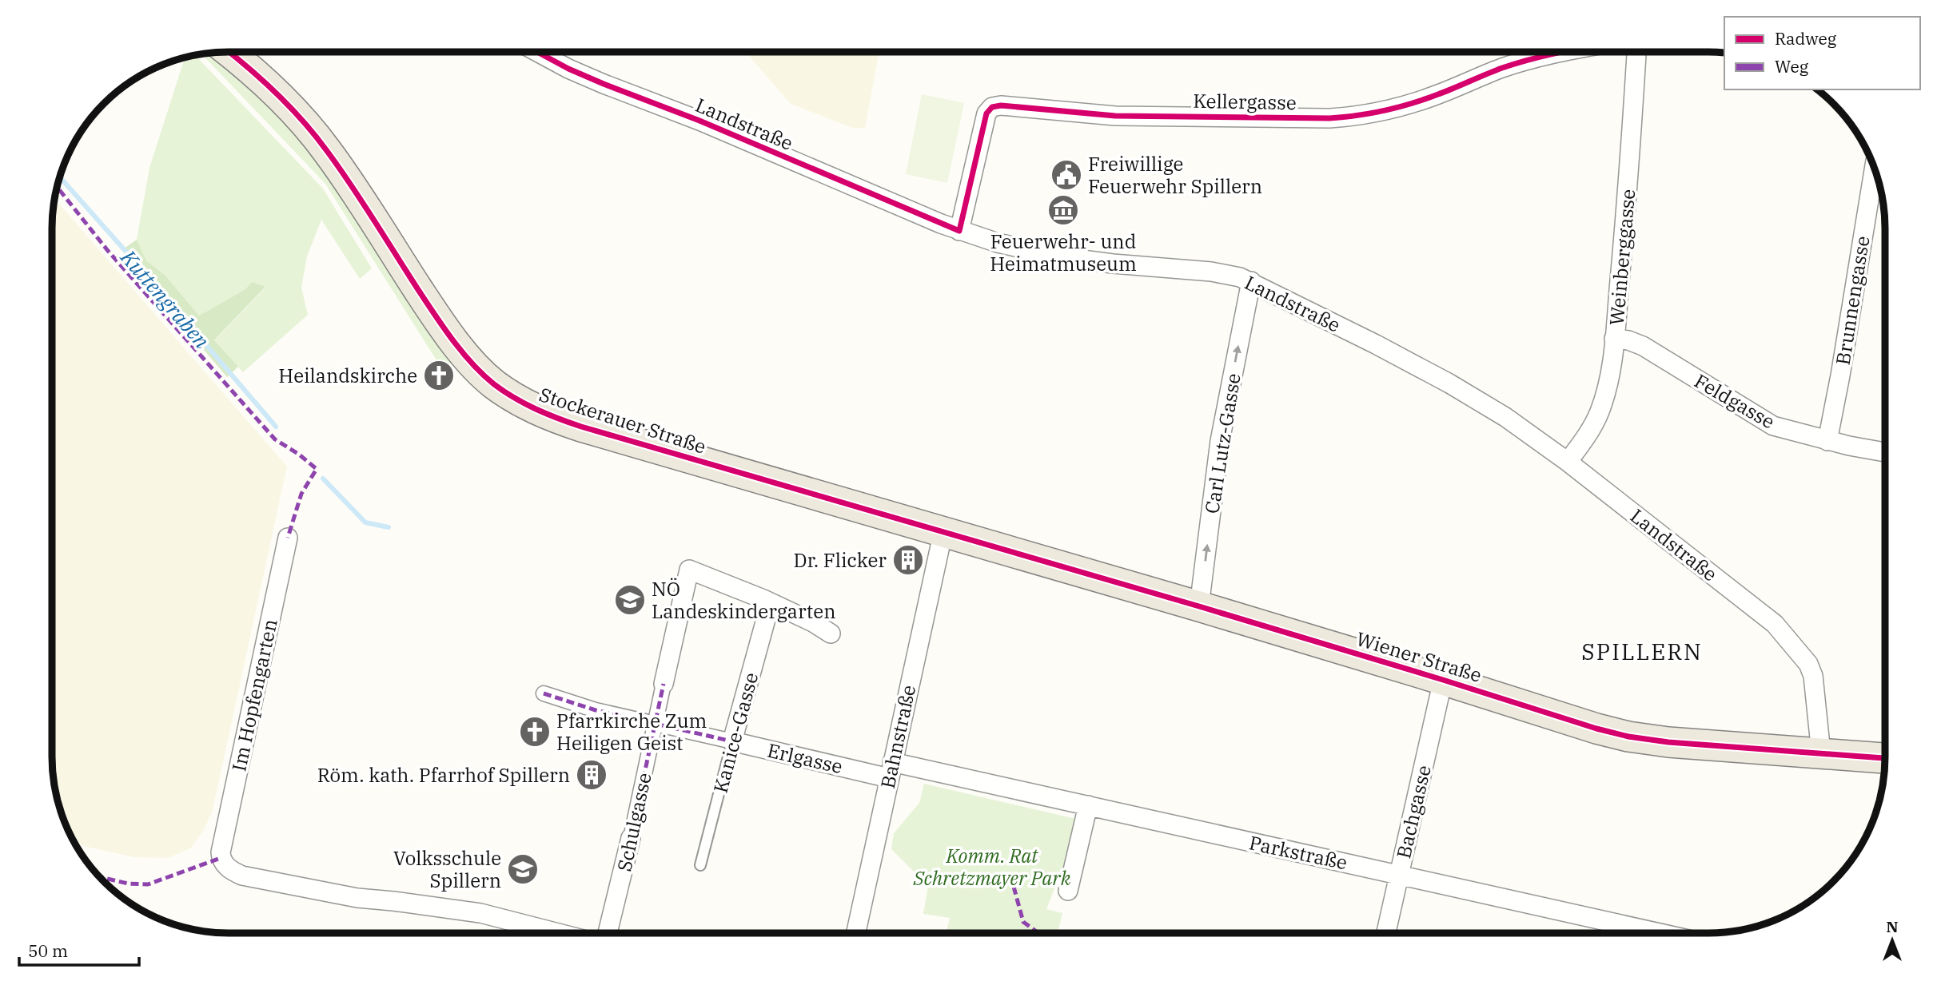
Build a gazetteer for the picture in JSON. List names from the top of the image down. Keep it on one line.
{"streets":{"main road":["Stockerauer Straße","Wiener Straße"],"street":["Kellergasse","Landstraße","Weinberggasse","Brunnengasse","Feldgasse","Carl Lutz-Gasse","Im Hopfengarten","Kanice-Gasse","Bahnstraße","Erlgasse","Bachgasse","Schulgasse","Parkstraße"]},"crossings":[["Kellergasse","Landstraße"],["Landstraße","Weinberggasse"],["Landstraße","Carl Lutz-Gasse"],["Landstraße","Wiener Straße"],["Weinberggasse","Feldgasse"],["Brunnengasse","Feldgasse"],["Stockerauer Straße","Wiener Straße"],["Stockerauer Straße","Bahnstraße"],["Carl Lutz-Gasse","Wiener Straße"],["Wiener Straße","Bahnstraße"],["Wiener Straße","Bachgasse"],["Kanice-Gasse","Erlgasse"],["Kanice-Gasse","Schulgasse"],["Bahnstraße","Erlgasse"],["Bahnstraße","Parkstraße"],["Erlgasse","Schulgasse"],["Erlgasse","Parkstraße"],["Bachgasse","Parkstraße"]],"one_way":["Carl Lutz-Gasse"],"districts":["SPILLERN"],"water":["Kuttengraben"],"parks":["Komm. Rat Schretzmayer Park"],"places":{"public building":["Freiwillige Feuerwehr Spillern"],"museum":["Feuerwehr- und Heimatmuseum"],"church":["Heilandskirche","Pfarrkirche Zum Heiligen Geist"],"building":["Dr. Flicker","Röm. kath. Pfarrhof Spillern"],"school or university":["NÖ Landeskindergarten","Volksschule Spillern"]},"legend":["Radweg","Weg"],"scale_bar":"50 m","north":"top"}
